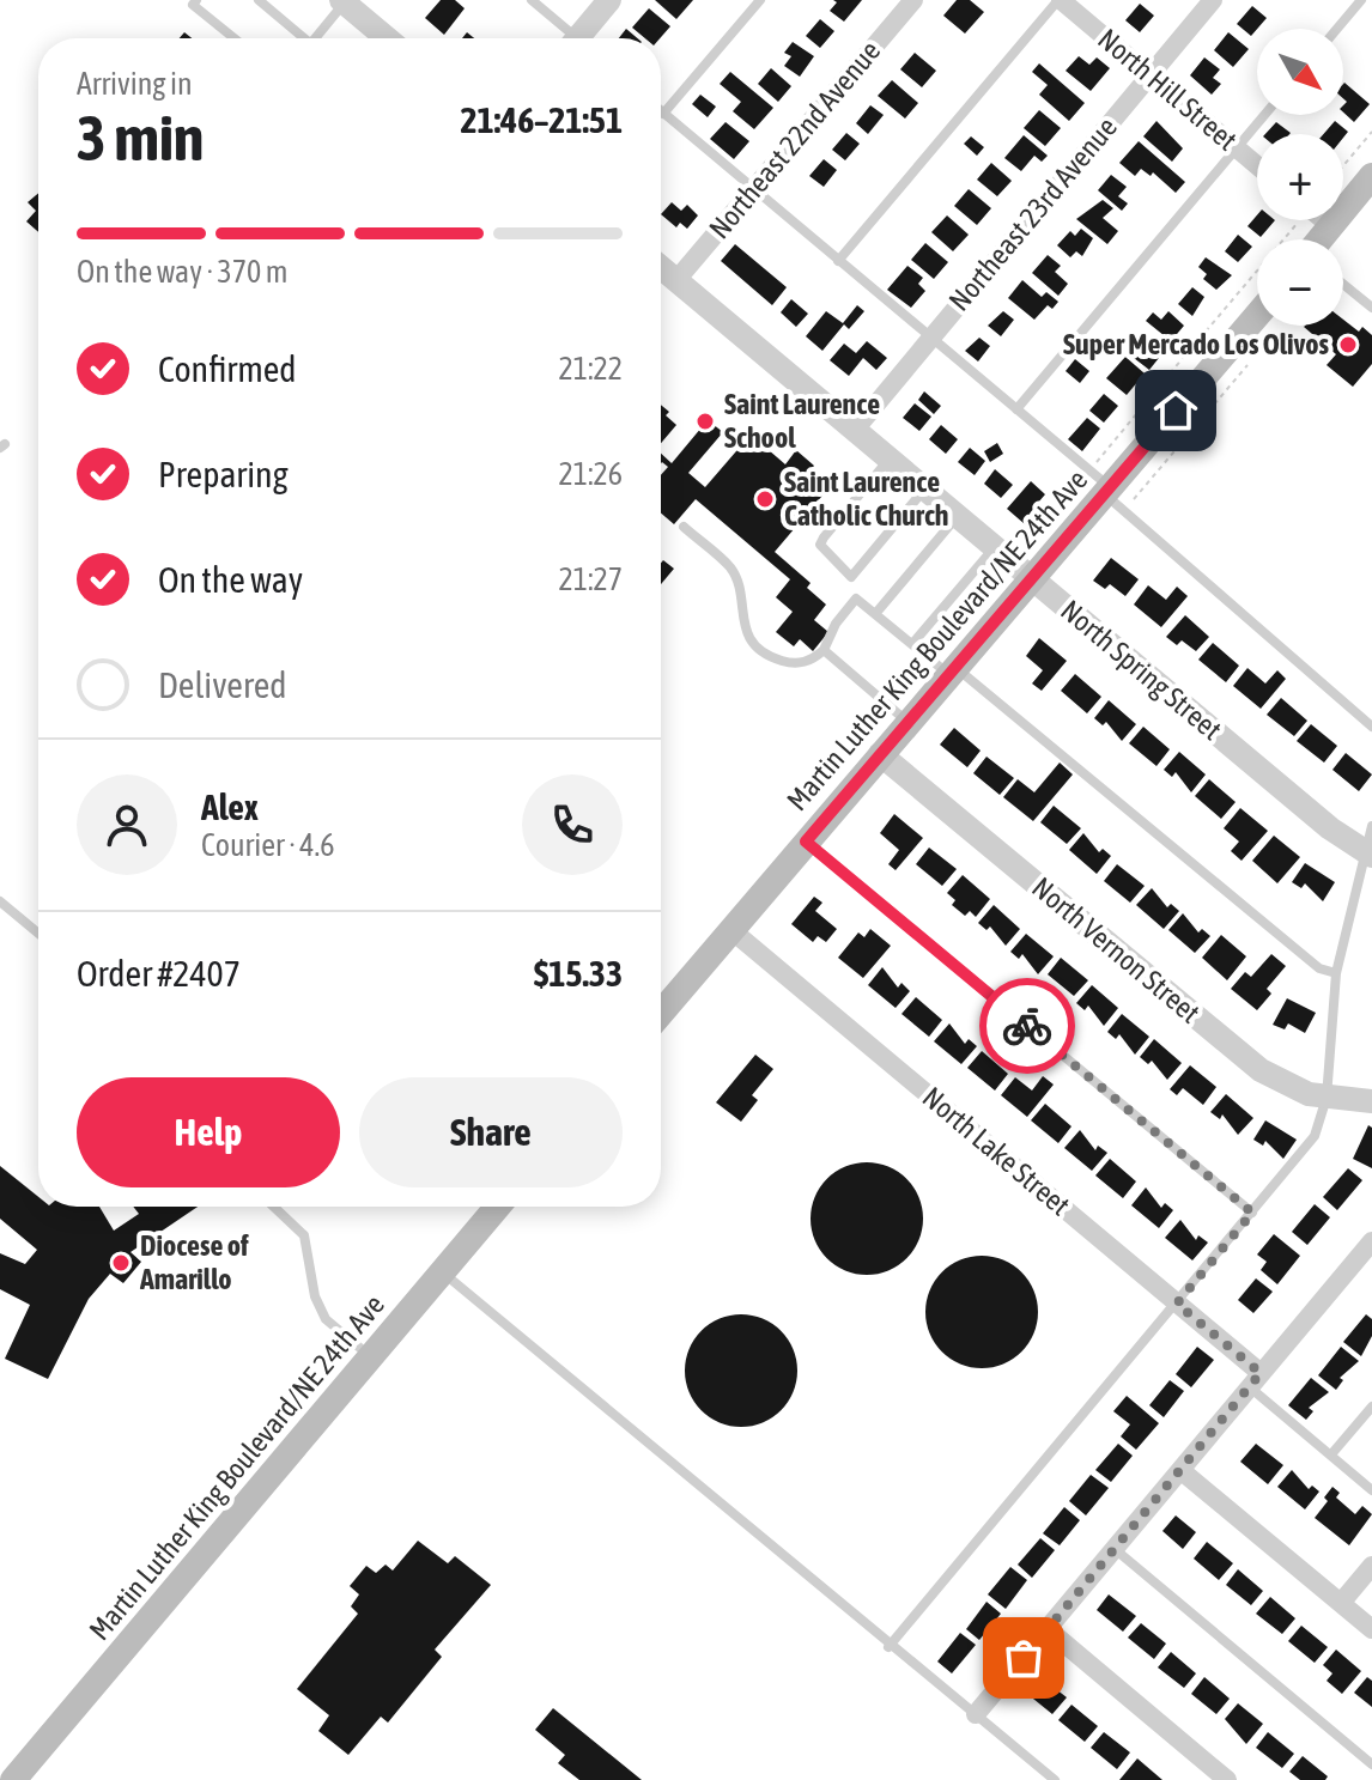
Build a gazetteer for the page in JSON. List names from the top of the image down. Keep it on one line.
{"streets":{"main road":["Martin Luther King Boulevard/NE 24th Ave"],"street":["North Hill Street","Northeast 22nd Avenue","Northeast 23rd Avenue","North Spring Street","North Vernon Street","North Lake Street"]},"crossings":[["North Hill Street","Northeast 23rd Avenue"],["Northeast 22nd Avenue","North Spring Street"],["Northeast 23rd Avenue","North Spring Street"],["Martin Luther King Boulevard/NE 24th Ave","North Spring Street"],["Martin Luther King Boulevard/NE 24th Ave","North Vernon Street"],["Martin Luther King Boulevard/NE 24th Ave","North Lake Street"]],"places":["Super Mercado Los Olivos","Saint Laurence School","Saint Laurence Catholic Church","Diocese of Amarillo"],"north":"bottom right","page":{"map_buttons":["+","−"],"heading":["3 min","Arriving in","21:46–21:51"],"panel":["Alex","Courier · 4.6","Order #2407","$15.33"],"bar":"On the way · 370 m","list":[["Confirmed","21:22"],["Preparing","21:26"],["On the way","21:27"],"Delivered"],"buttons":["Help","Share"]}}
